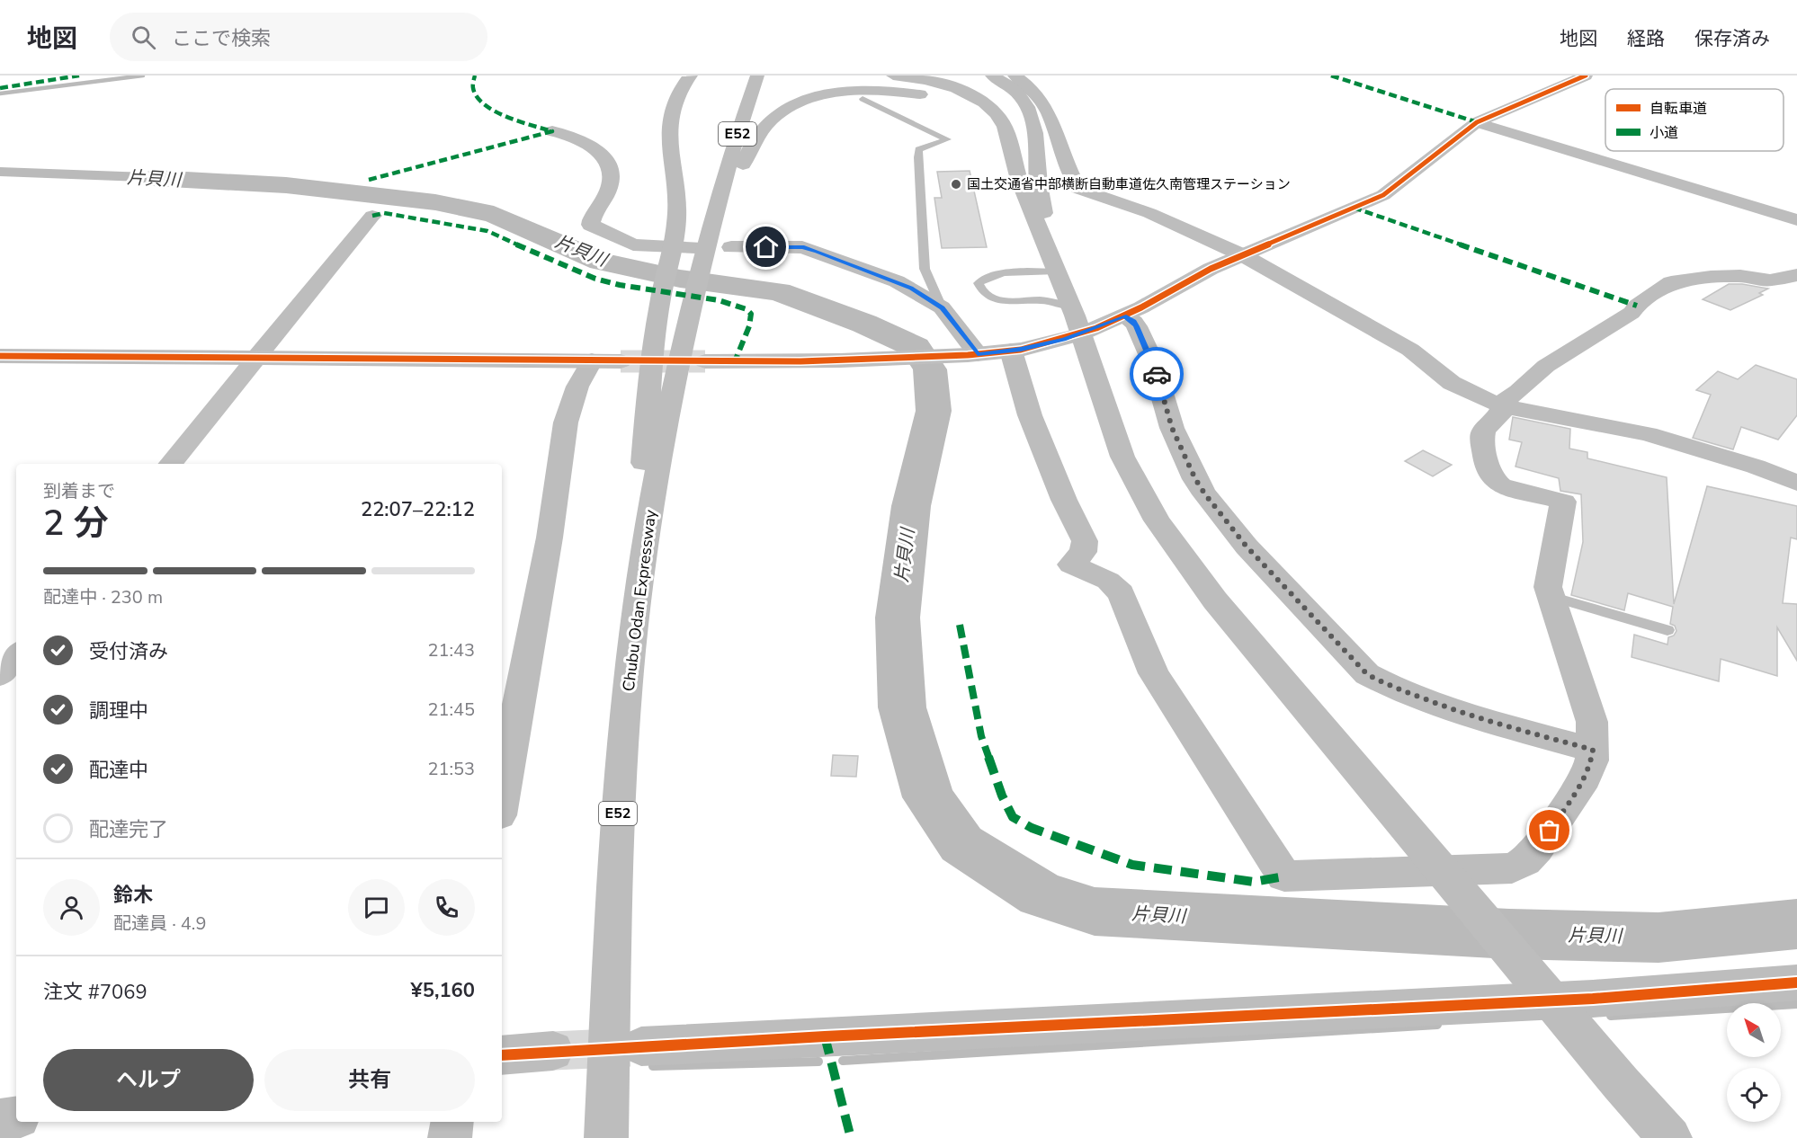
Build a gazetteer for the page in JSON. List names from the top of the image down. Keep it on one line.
{"streets":{"main road":["E52","Chubu Odan Expressway"]},"crossings":[["E52","Chubu Odan Expressway"]],"water":["片貝川"],"places":["国土交通省中部横断自動車道佐久南管理ステーション"],"legend":["自転車道","小道"],"north":"top left","page":{"header":"地図","search":"ここで検索","nav":["地図","経路","保存済み"],"heading":["2 分","到着まで","22:07–22:12"],"panel":["鈴木","配達員 · 4.9","注文 #7069","¥5,160"],"bar":"配達中 · 230 m","list":[["受付済み","21:43"],["調理中","21:45"],["配達中","21:53"],"配達完了"],"buttons":["ヘルプ","共有"]}}
